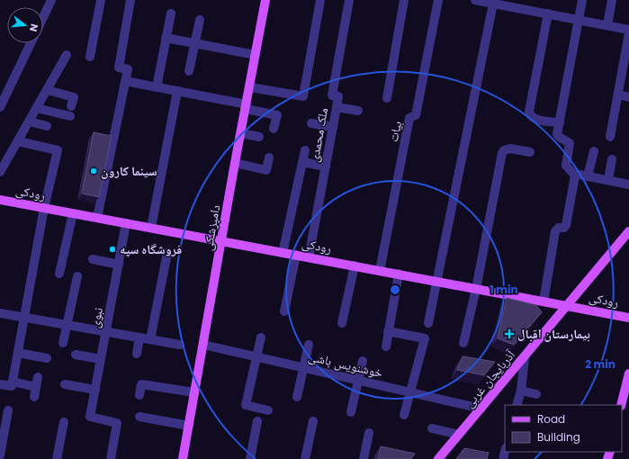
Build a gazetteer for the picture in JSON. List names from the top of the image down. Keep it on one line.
{"streets":{"main road":["رودکی","دامپزشکی","آذربایجان غربی"],"street":["بیات","ملک محمدی","نبوی","خوشنویس باشی"]},"crossings":[["بیات","رودکی"],["ملک محمدی","رودکی"],["رودکی","دامپزشکی"],["رودکی","نبوی"],["رودکی","آذربایجان غربی"],["دامپزشکی","خوشنویس باشی"],["خوشنویس باشی","آذربایجان غربی"]],"places":{"other":["سینما کارون","فروشگاه سپه"],"health":["بیمارستان اقبال"]},"legend":["Road","Building"],"north":"right","rings":["1 min","2 min"]}
